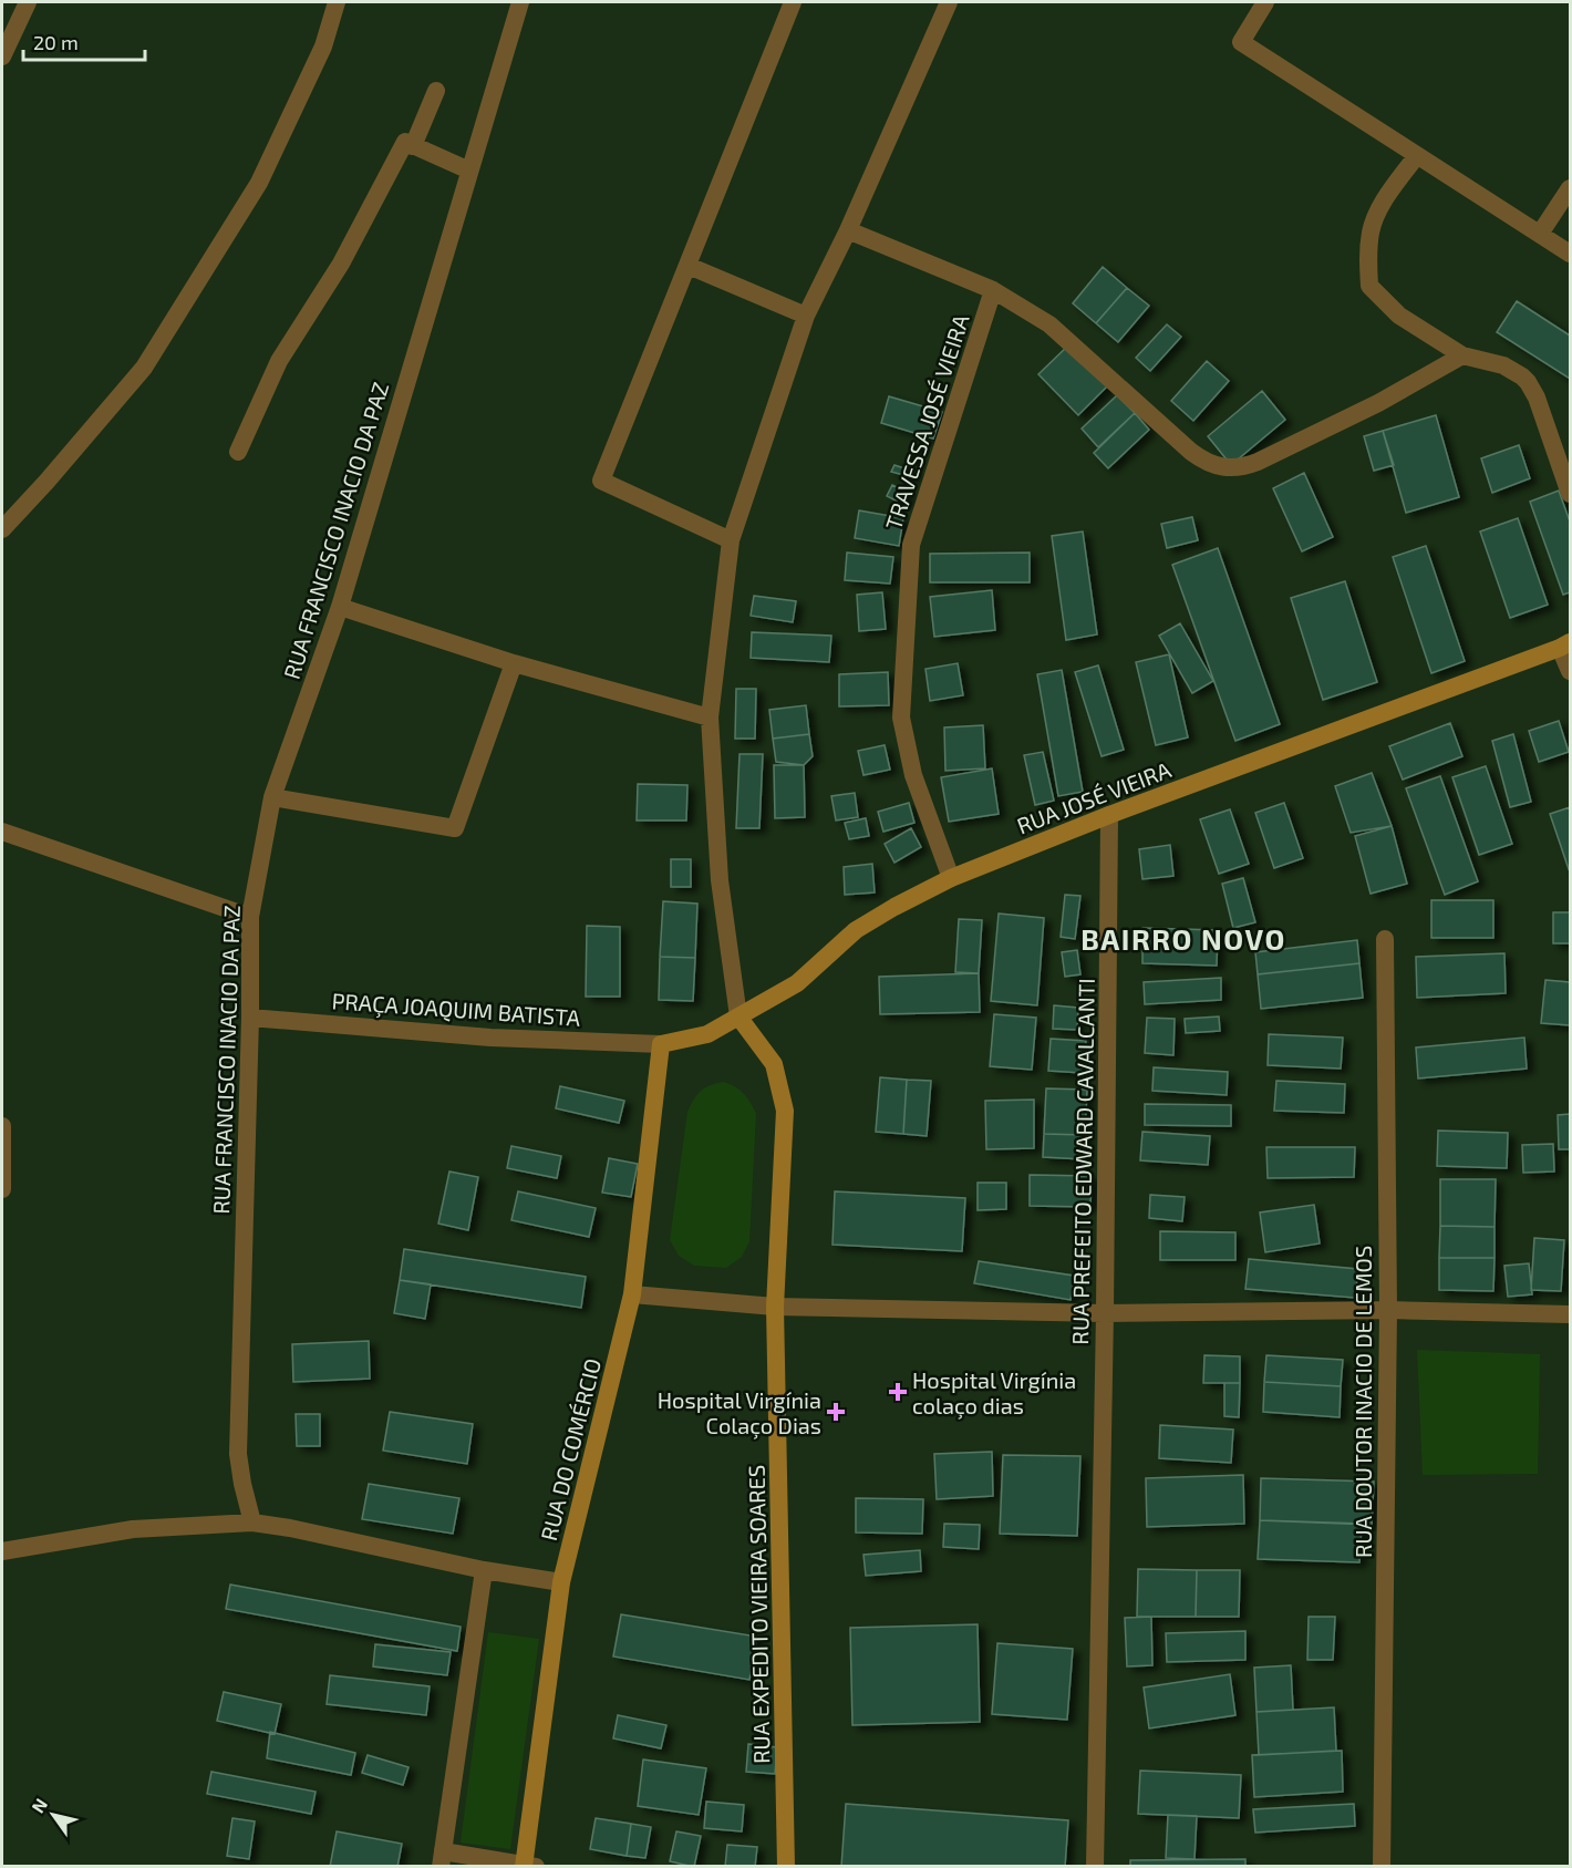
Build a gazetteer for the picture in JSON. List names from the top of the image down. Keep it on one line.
{"streets":{"main road":["RUA JOSÉ VIEIRA","RUA DO COMÉRCIO","RUA EXPEDITO VIEIRA SOARES"],"street":["TRAVESSA JOSÉ VIEIRA","RUA FRANCISCO INACIO DA PAZ","PRAÇA JOAQUIM BATISTA","RUA PREFEITO EDWARD CAVALCANTI","RUA DOUTOR INACIO DE LEMOS"]},"crossings":[["TRAVESSA JOSÉ VIEIRA","RUA JOSÉ VIEIRA"],["RUA FRANCISCO INACIO DA PAZ","PRAÇA JOAQUIM BATISTA"],["RUA JOSÉ VIEIRA","PRAÇA JOAQUIM BATISTA"],["RUA JOSÉ VIEIRA","RUA PREFEITO EDWARD CAVALCANTI"],["RUA JOSÉ VIEIRA","RUA DO COMÉRCIO"],["RUA JOSÉ VIEIRA","RUA EXPEDITO VIEIRA SOARES"],["PRAÇA JOAQUIM BATISTA","RUA DO COMÉRCIO"]],"districts":["BAIRRO NOVO"],"places":{"health":["Hospital Virgínia colaço dias","Hospital Virgínia Colaço Dias"]},"scale_bar":"20 m","north":"top left"}
